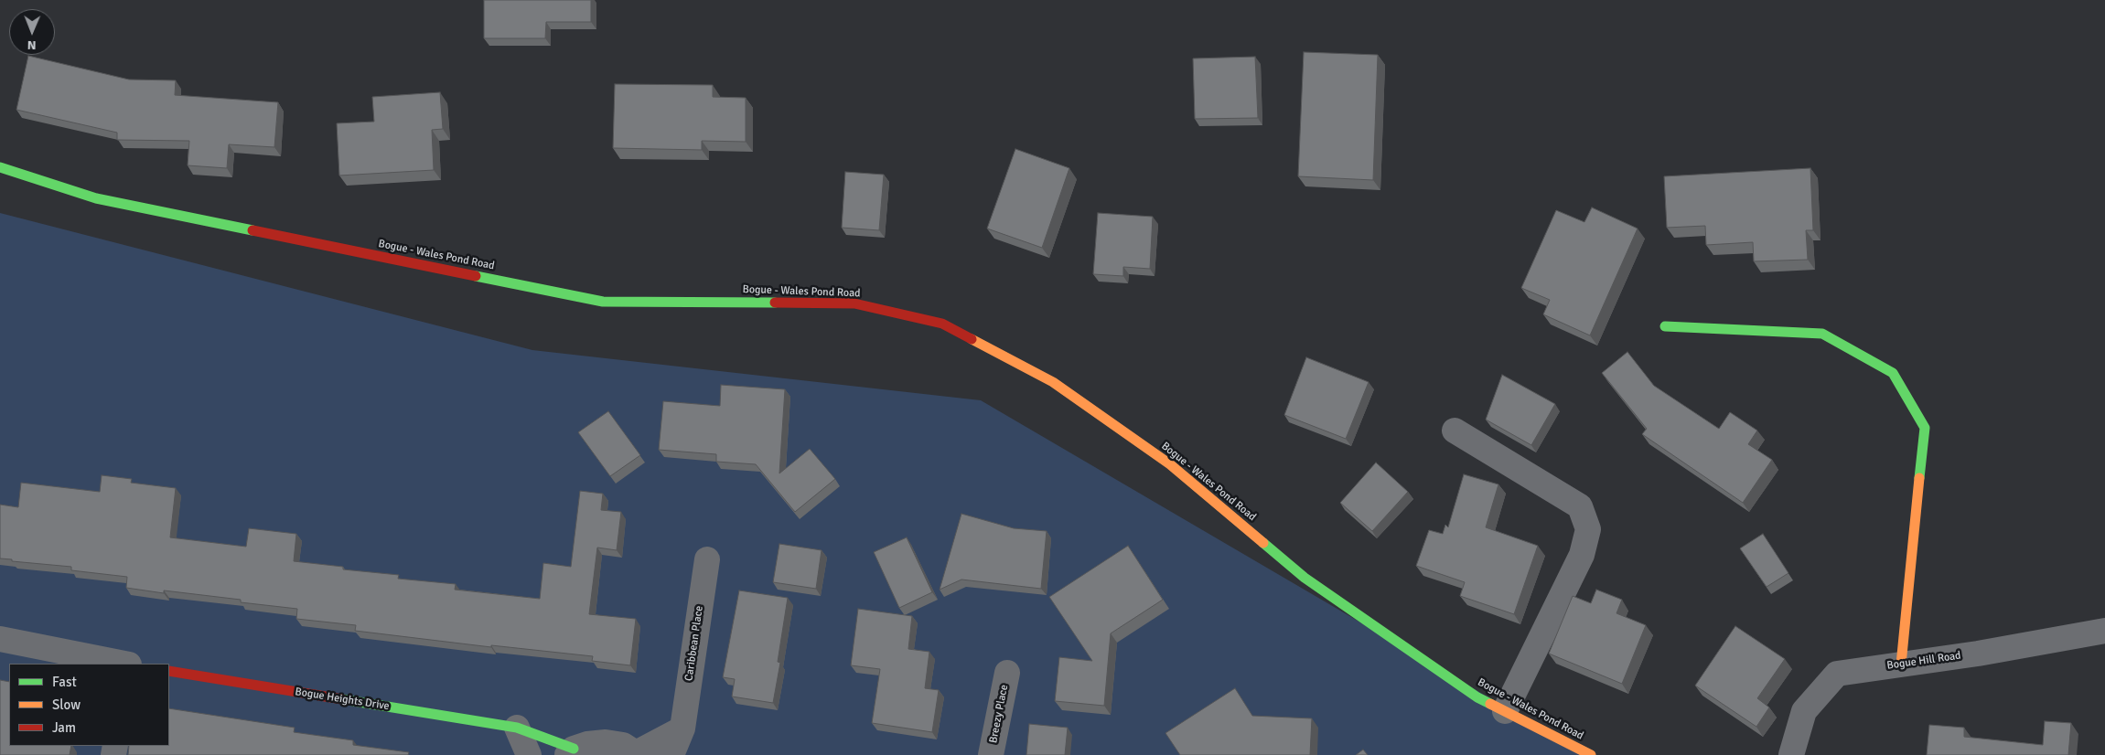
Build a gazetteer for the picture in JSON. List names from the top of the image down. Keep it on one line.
{"streets":{"street":["Bogue - Wales Pond Road","Caribbean Place","Bogue Hill Road","Bogue Heights Drive","Breezy Place"]},"legend":["Fast","Slow","Jam"],"north":"bottom"}
